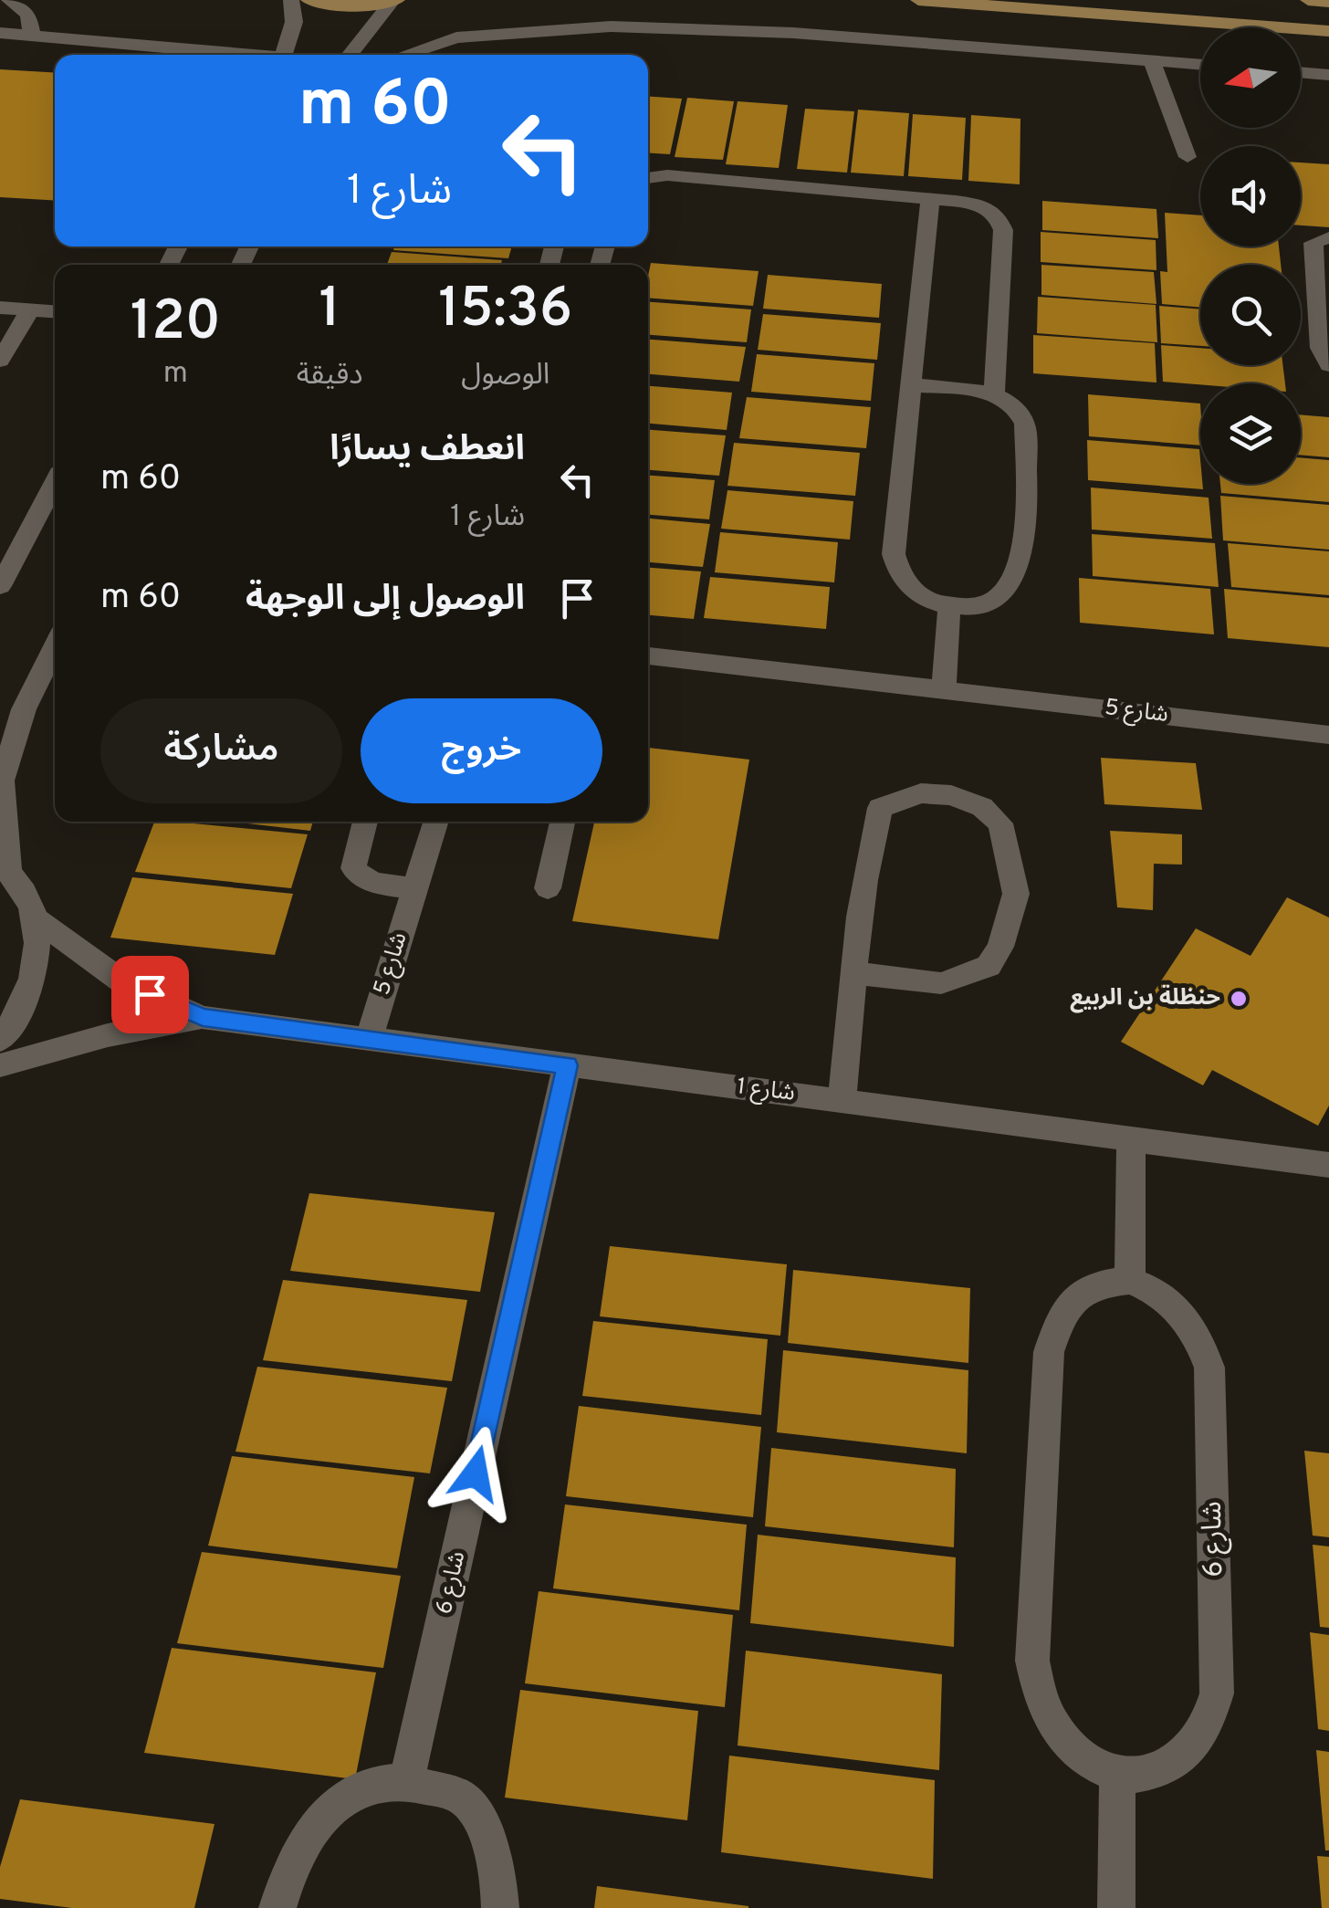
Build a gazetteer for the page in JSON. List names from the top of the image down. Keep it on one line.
{"streets":{"street":["شارع 5","شارع 1","شارع 6"]},"crossings":[["شارع 5","شارع 1"],["شارع 1","شارع 6"]],"places":["حنظلة بن الربيع"],"north":"left","page":{"turn":["60 m","شارع 1"],"eta":["15:36","الوصول","1","دقيقة","120","m"],"list":[{"name":"انعطف يسارًا","note":"شارع 1","value":"60 m"},{"name":"الوصول إلى الوجهة","value":"60 m"}],"buttons":["خروج","مشاركة"]}}
